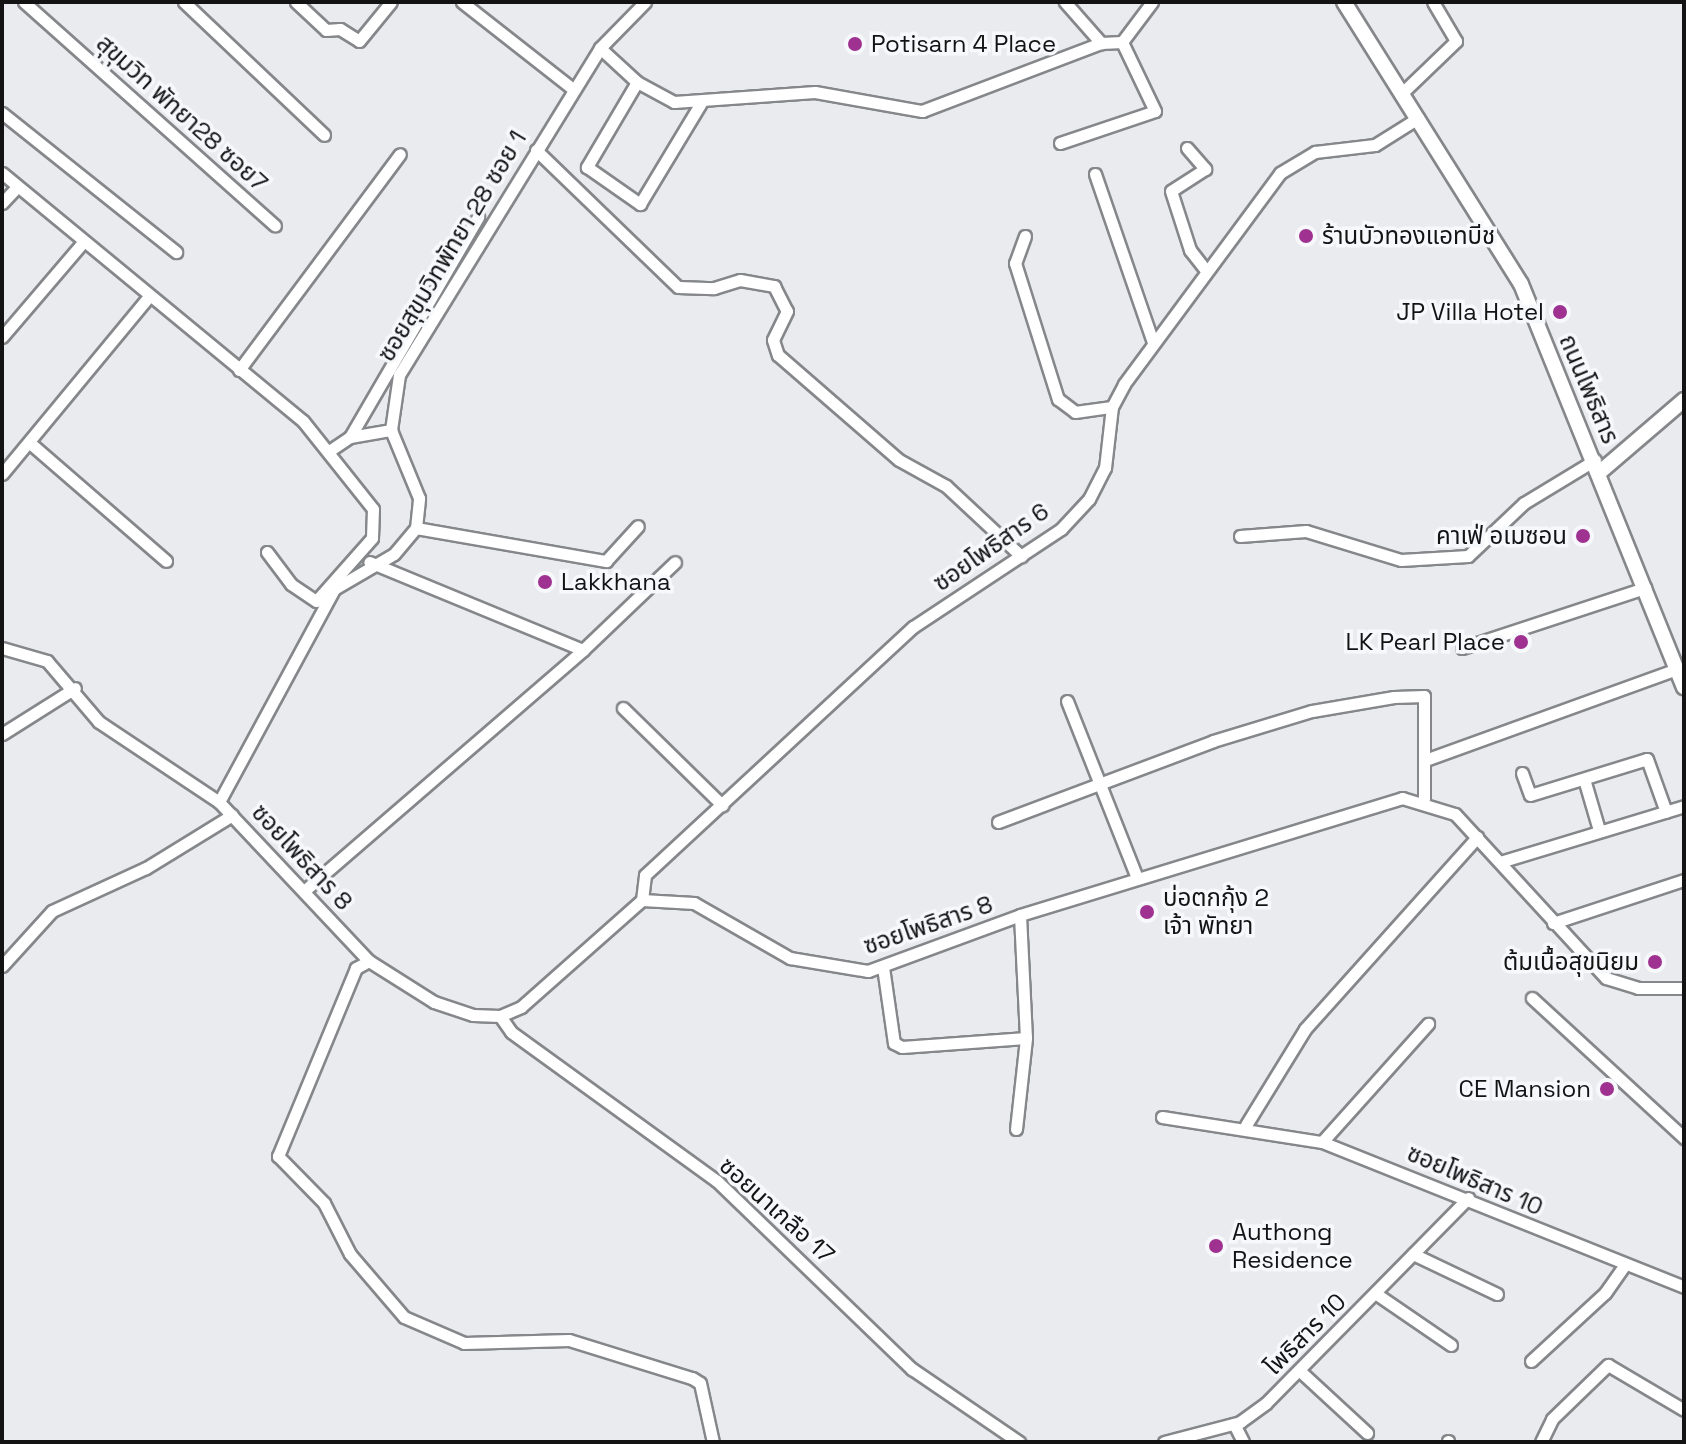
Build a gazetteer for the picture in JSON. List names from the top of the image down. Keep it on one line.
{"streets":{"street":["สุขุมวิท พัทยา28 ซอย7","ซอยสุขุมวิทพัทยา 28 ซอย 1","ถนนโพธิสาร","ซอยโพธิสาร 6","ซอยโพธิสาร 8","ซอยโพธิสาร 10","ซอยนาเกลือ 17","โพธิสาร 10"]},"crossings":[["ถนนโพธิสาร","ซอยโพธิสาร 6"],["ซอยโพธิสาร 6","ซอยโพธิสาร 8"],["ซอยโพธิสาร 8","ซอยนาเกลือ 17"],["ซอยโพธิสาร 10","โพธิสาร 10"]],"places":["Potisarn 4 Place","ร้านบัวทองแอทบีช","JP Villa Hotel","คาเฟ่ อเมซอน","Lakkhana","LK Pearl Place","บ่อตกกุ้ง 2 เจ้า พัทยา","ต้มเนื้อสุขนิยม","CE Mansion","Authong Residence"]}
